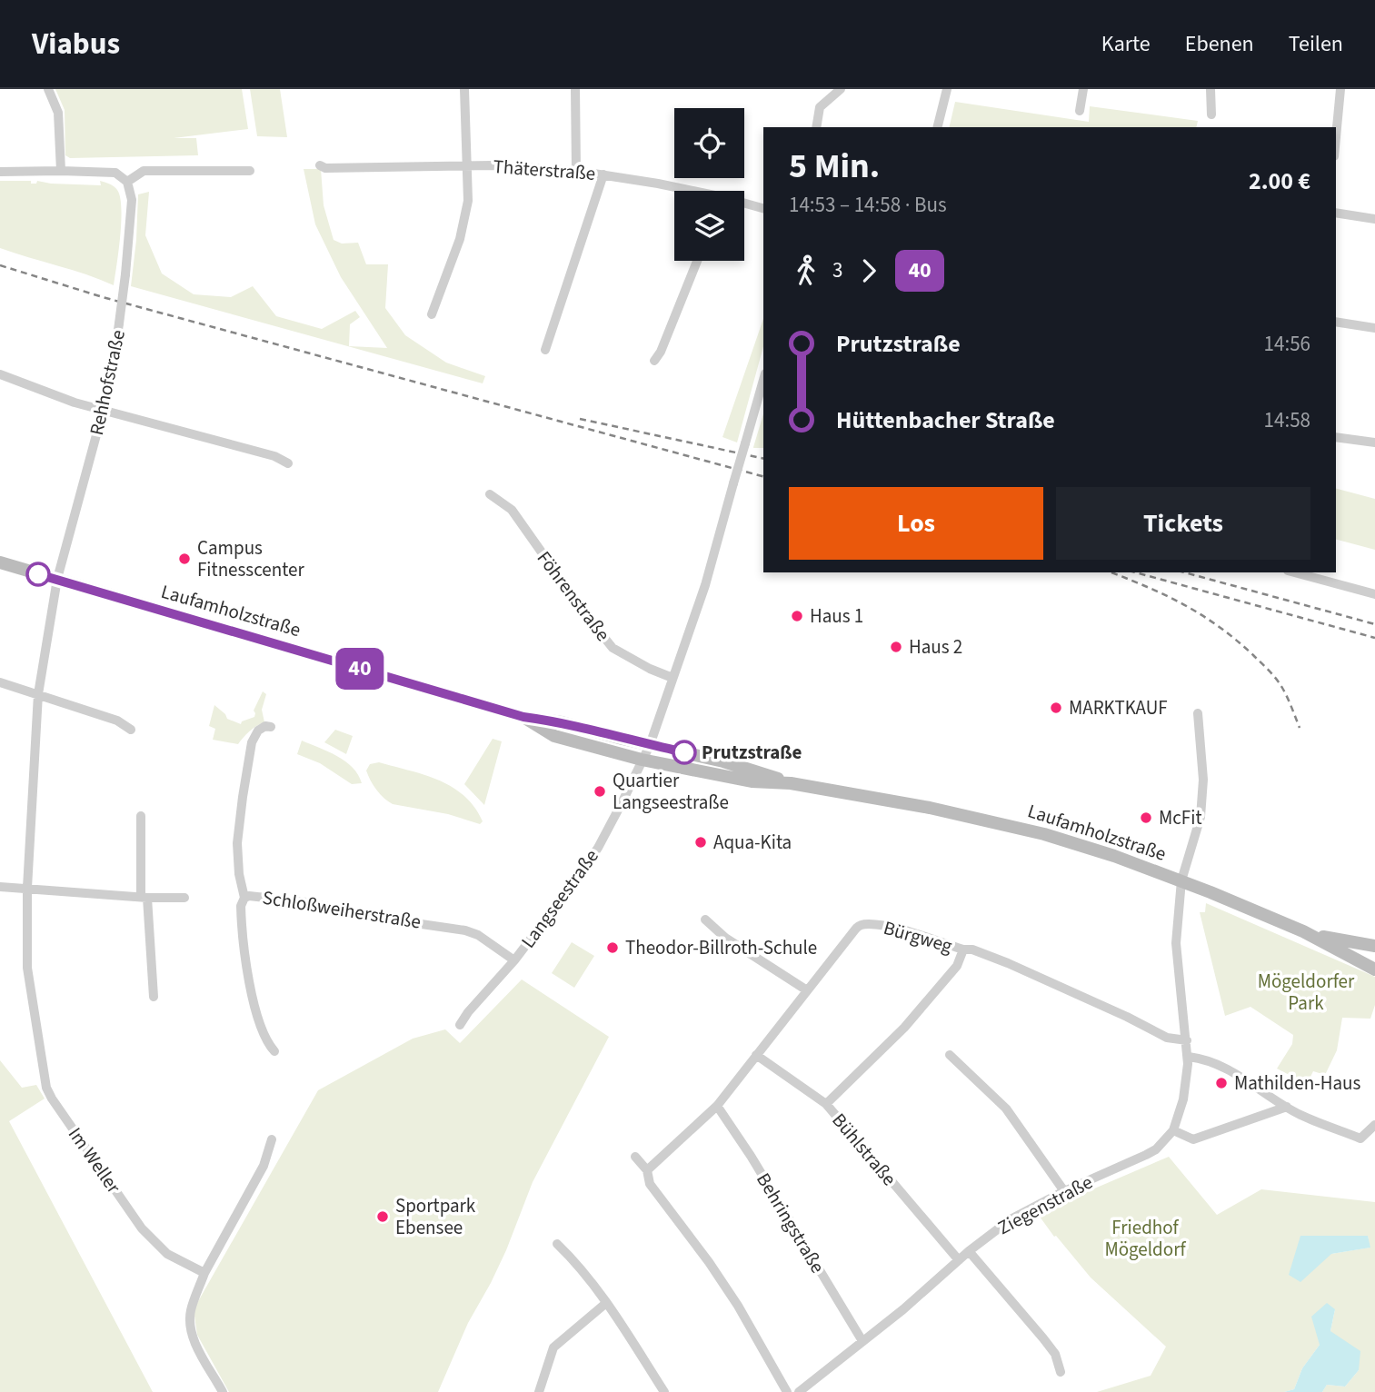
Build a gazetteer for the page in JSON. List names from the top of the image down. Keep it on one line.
{"streets":{"main road":["Laufamholzstraße"],"street":["Thäterstraße","Rehhofstraße","Föhrenstraße","Langseestraße","Schloßweiherstraße","Bürgweg","Bühlstraße","Im Weller","Ziegenstraße","Behringstraße"]},"crossings":[["Rehhofstraße","Laufamholzstraße"],["Rehhofstraße","Im Weller"],["Laufamholzstraße","Langseestraße"],["Langseestraße","Schloßweiherstraße"],["Bürgweg","Bühlstraße"],["Bürgweg","Behringstraße"],["Bühlstraße","Ziegenstraße"],["Ziegenstraße","Behringstraße"]],"parks":["Mögeldorfer Park","Friedhof Mögeldorf"],"places":["Campus Fitnesscenter","Haus 1","Haus 2","MARKTKAUF","Prutzstraße","Quartier Langseestraße","McFit","Aqua-Kita","Theodor-Billroth-Schule","Mathilden-Haus","Sportpark Ebensee"],"lines":["bus line 40"],"page":{"header":"Viabus","nav":["Karte","Ebenen","Teilen"],"on_map":"40","heading":["5 Min.","14:53 – 14:58 · Bus","2.00 €"],"legs":["3","40"],"list":[{"name":"Prutzstraße","value":"14:56"},{"name":"Hüttenbacher Straße","value":"14:58"}],"buttons":["Los","Tickets"]}}
